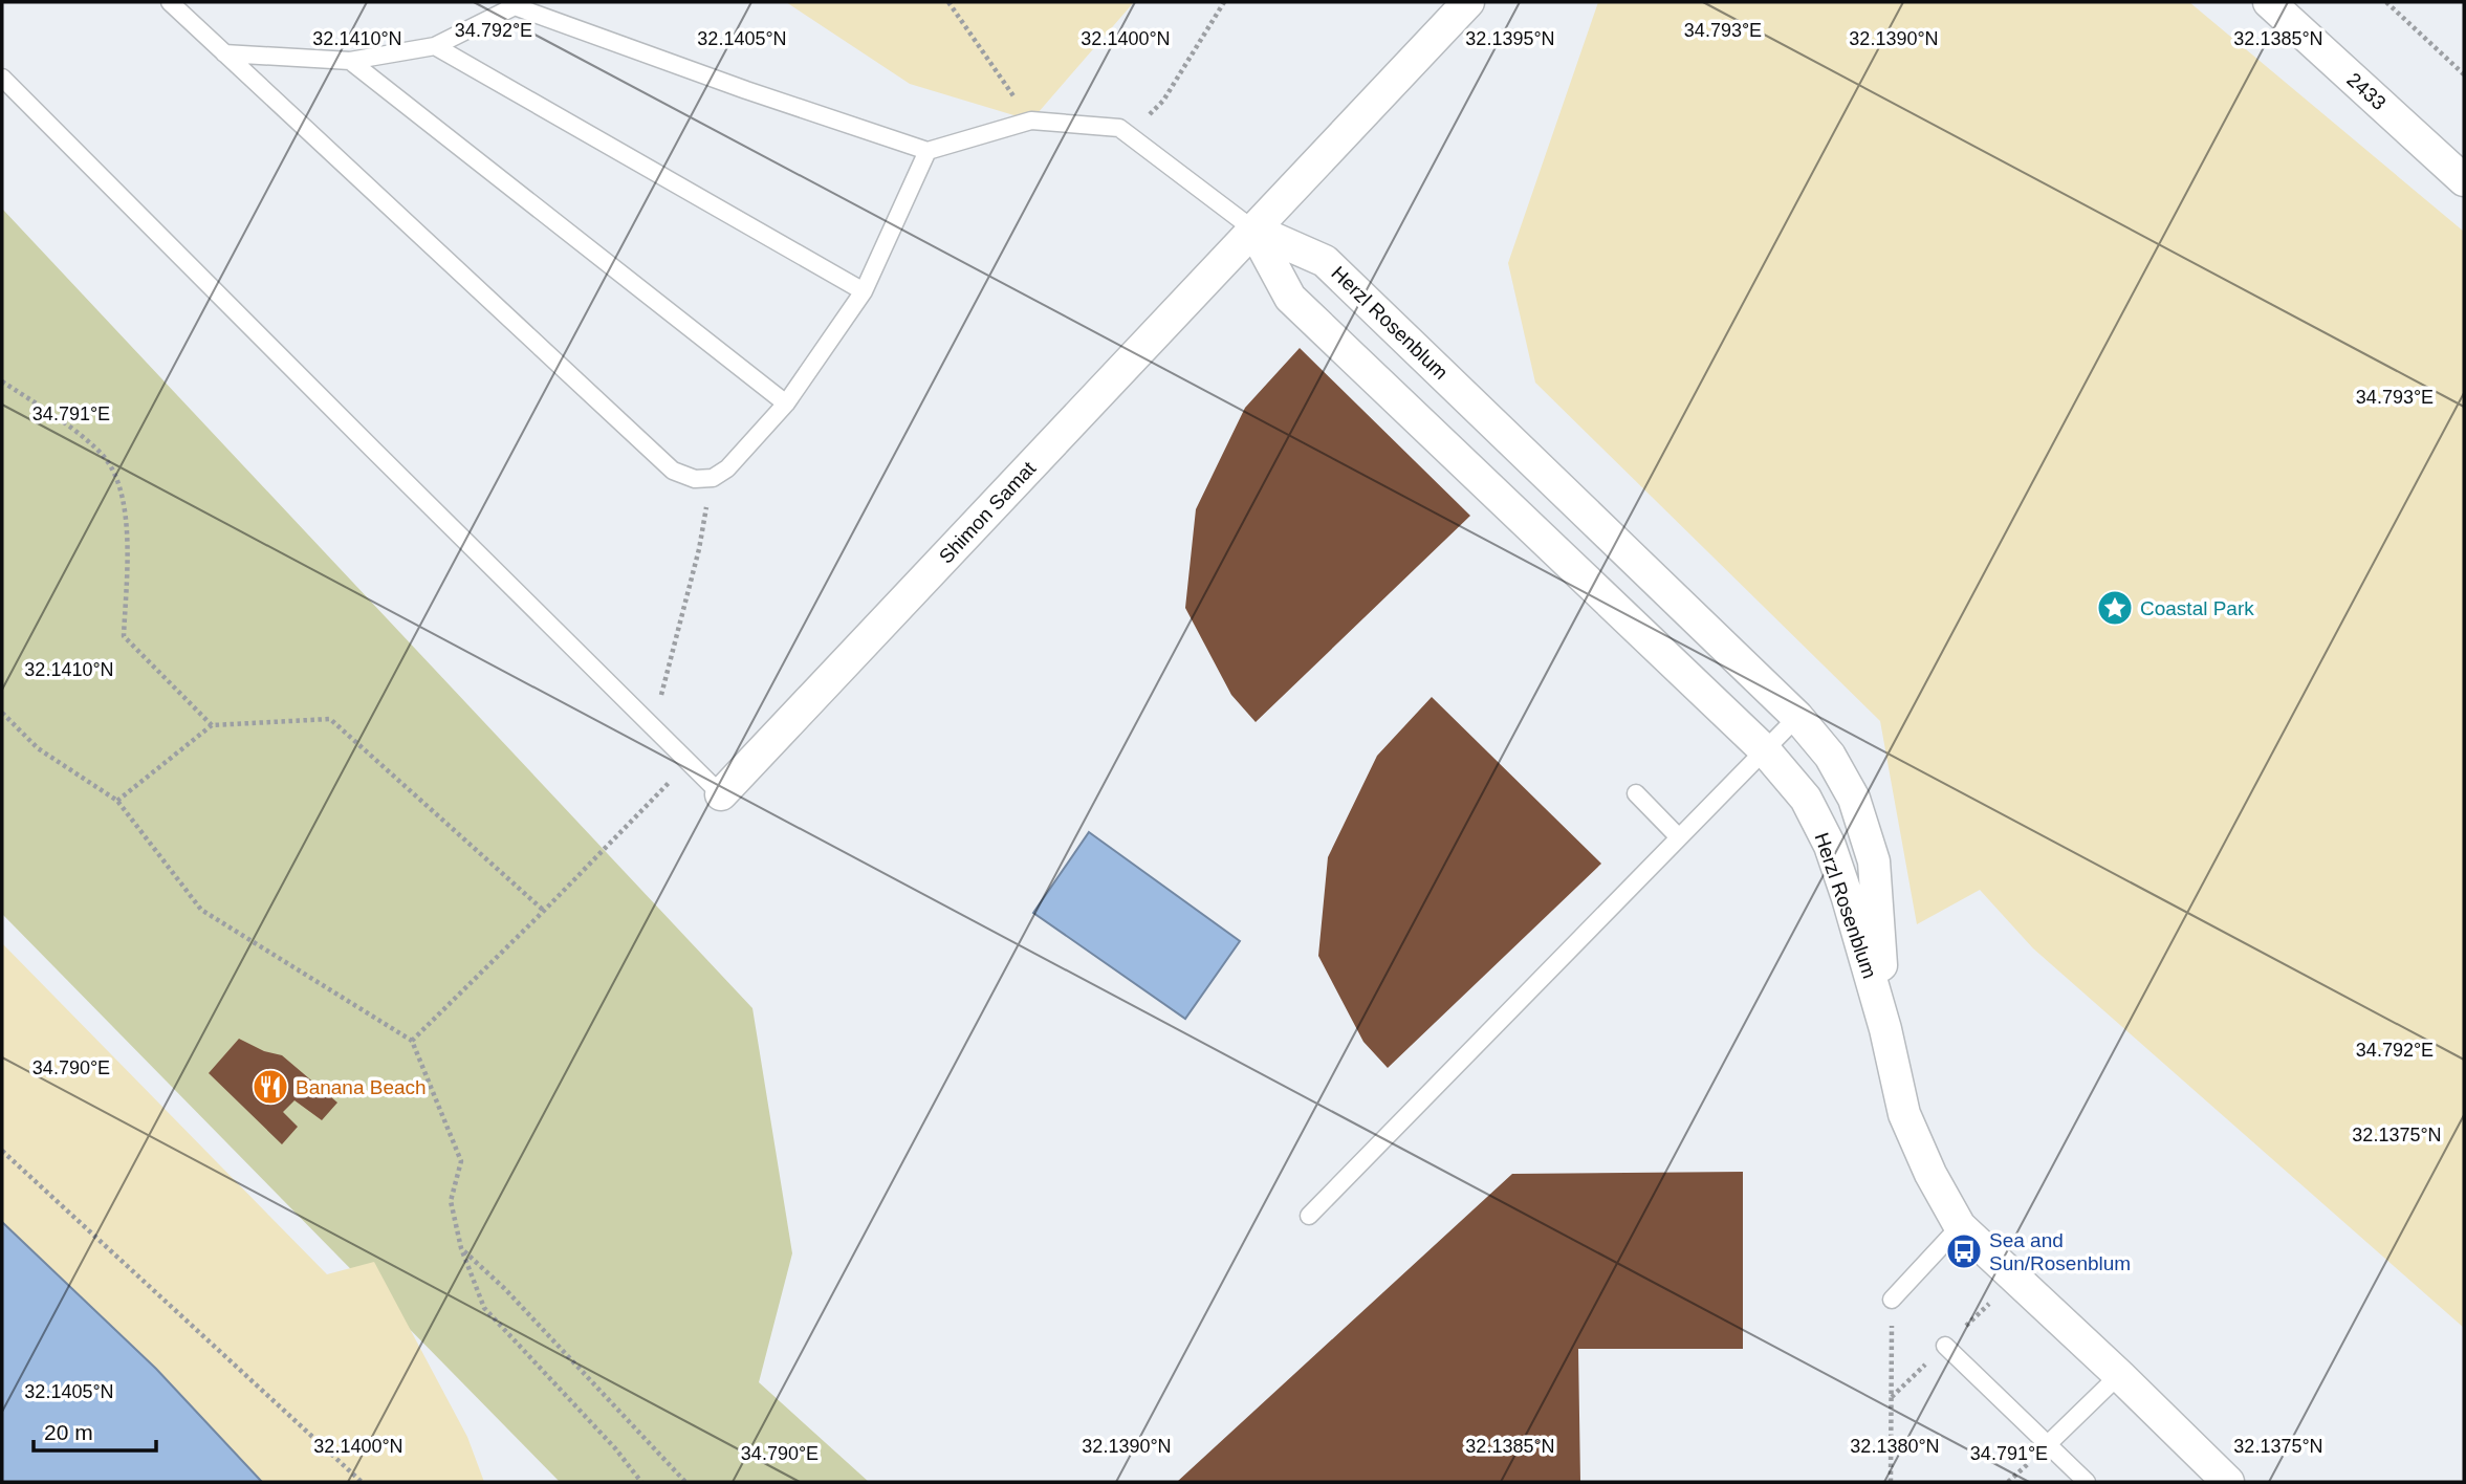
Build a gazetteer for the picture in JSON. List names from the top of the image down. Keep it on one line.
{"streets":{"street":["2433","Herzl Rosenblum","Shimon Samat"]},"crossings":[["Herzl Rosenblum","Shimon Samat"]],"places":{"place":["Coastal Park"],"restaurant":["Banana Beach"],"bus stop":["Sea and Sun/Rosenblum"]},"scale_bar":"20 m","coordinates":["34.792°E","34.793°E","32.1410°N","32.1405°N","32.1400°N","32.1395°N","32.1390°N","32.1385°N","34.791°E","34.790°E","32.1375°N","32.1380°N"]}
